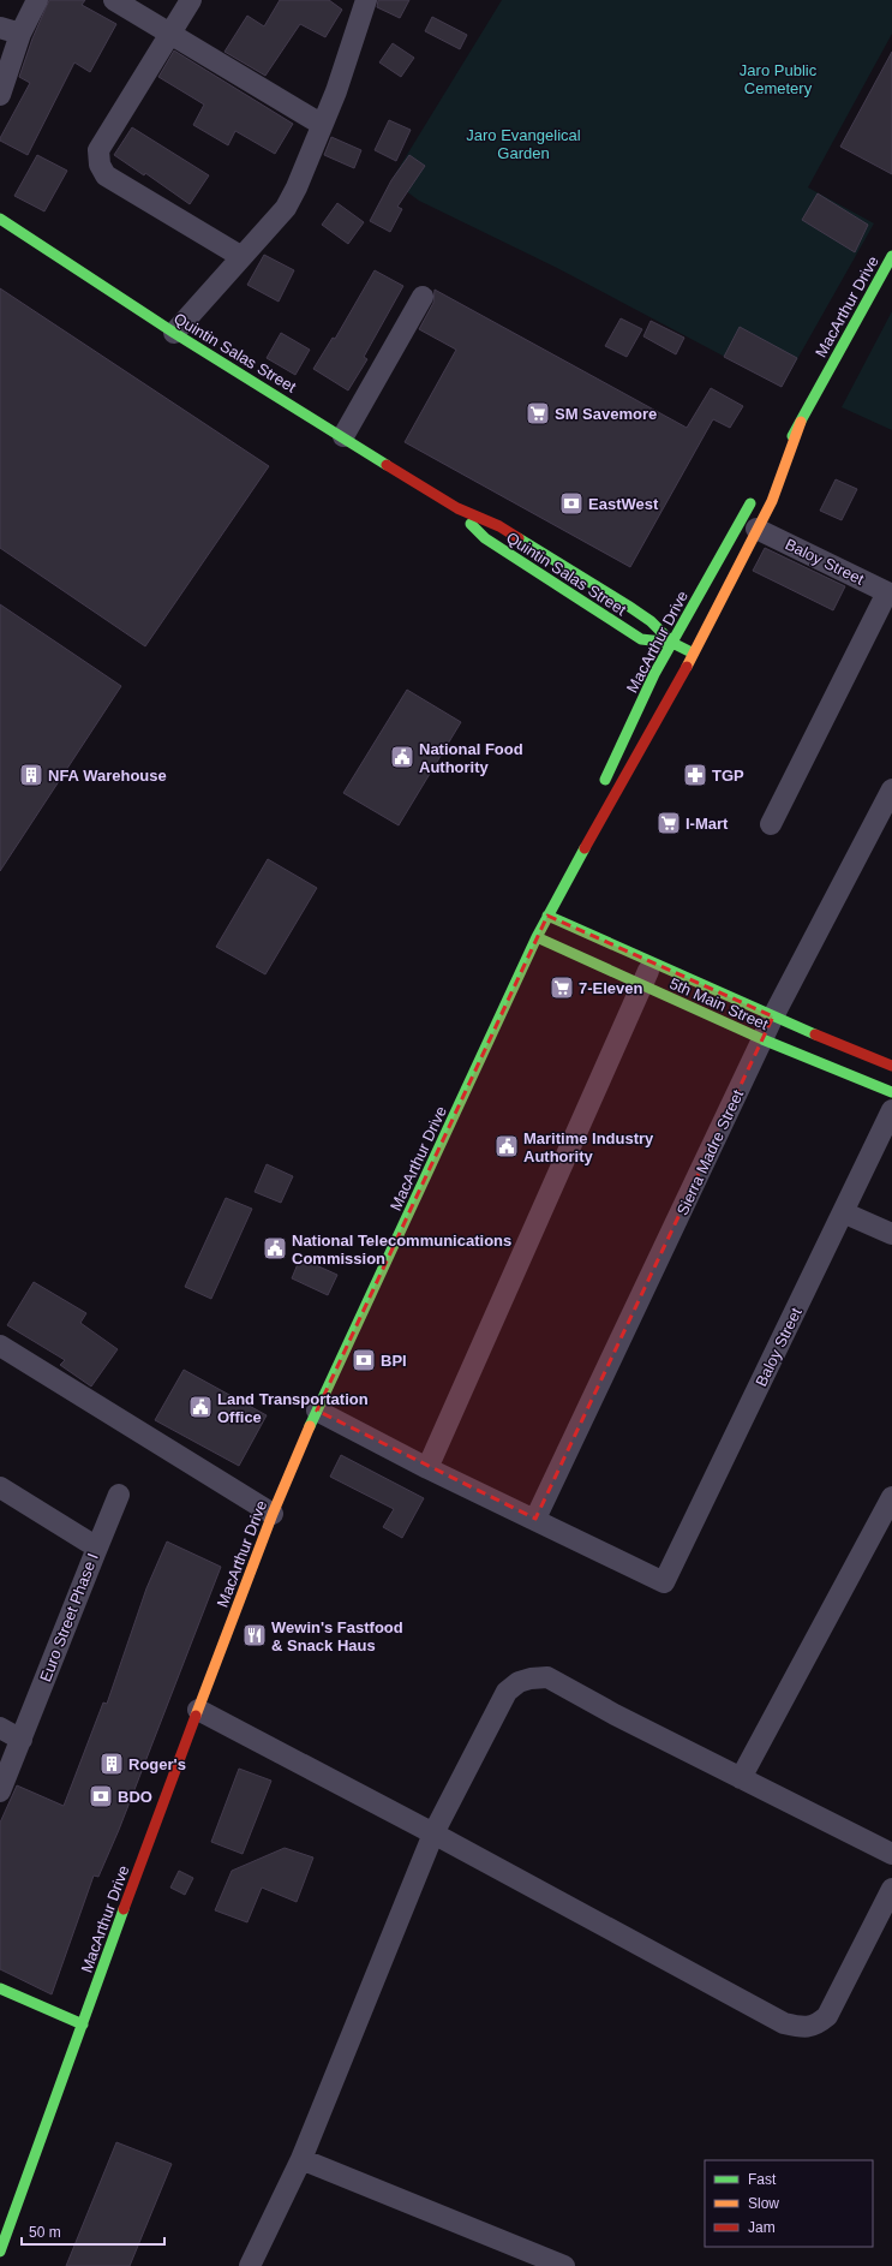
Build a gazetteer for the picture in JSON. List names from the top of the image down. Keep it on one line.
{"streets":{"main road":["MacArthur Drive","Quintin Salas Street","5th Main Street"],"street":["Baloy Street","Sierra Madre Street","Euro Street Phase I"]},"crossings":[["MacArthur Drive","Quintin Salas Street"],["MacArthur Drive","Baloy Street"],["MacArthur Drive","5th Main Street"],["Baloy Street","Sierra Madre Street"],["5th Main Street","Sierra Madre Street"]],"parks":["Jaro Public Cemetery","Jaro Evangelical Garden"],"places":{"supermarket":["SM Savemore","I-Mart","7-Eleven"],"bank":["EastWest","BPI","BDO"],"public building":["National Food Authority","Maritime Industry Authority","National Telecommunications Commission","Land Transportation Office"],"building":["NFA Warehouse","Roger's"],"pharmacy":["TGP"],"restaurant":["Wewin's Fastfood & Snack Haus"]},"legend":["Fast","Slow","Jam"],"scale_bar":"50 m"}
